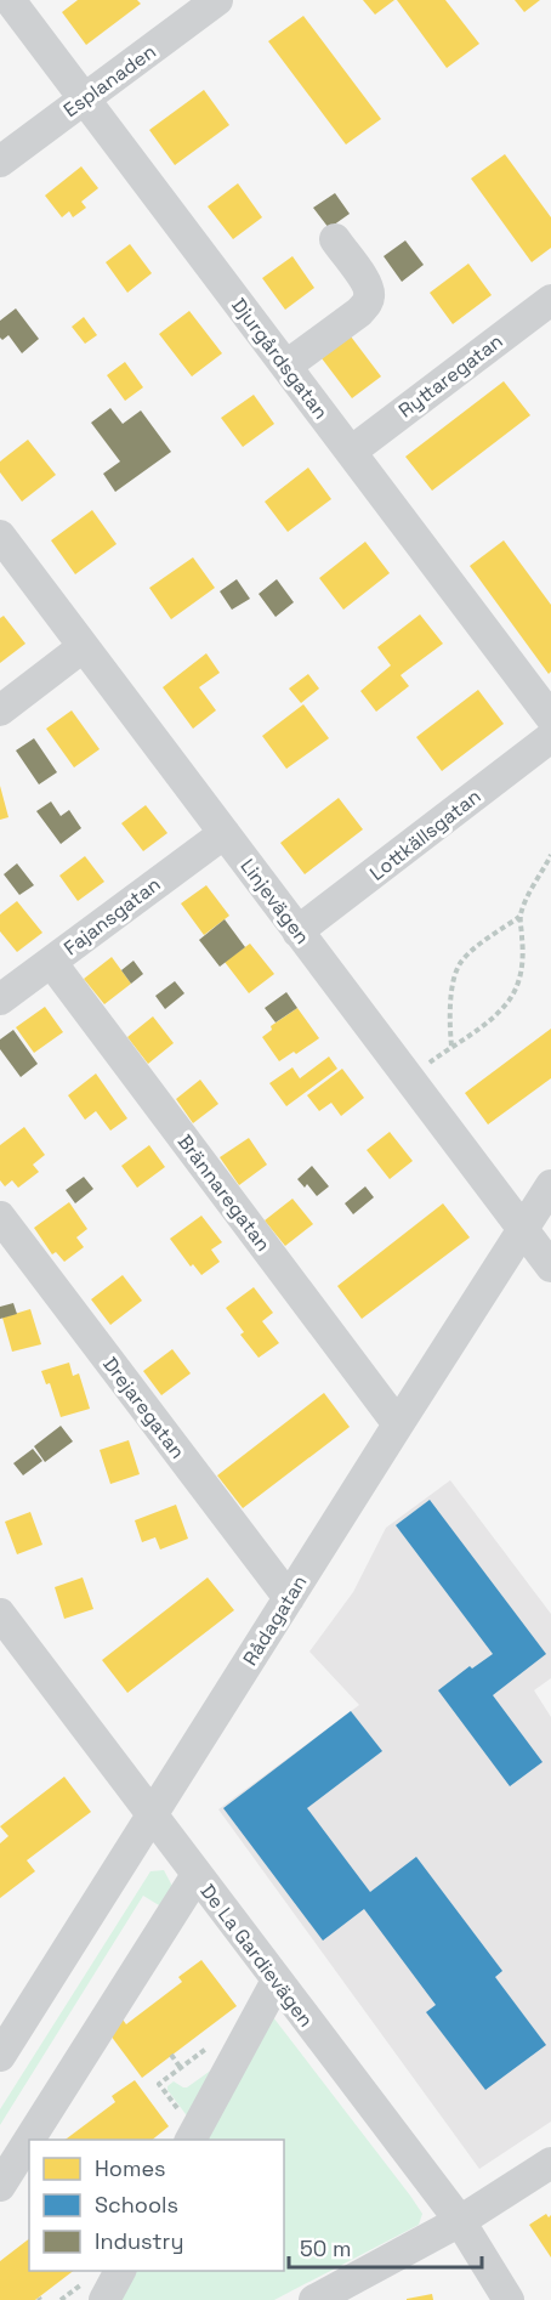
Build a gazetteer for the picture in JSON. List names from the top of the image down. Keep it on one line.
{"streets":{"street":["Esplanaden","Djurgårdsgatan","Ryttaregatan","Lottkällsgatan","Linjevägen","Fajansgatan","Brännaregatan","Drejaregatan","Rådagatan","De La Gardievägen"]},"crossings":[["Esplanaden","Djurgårdsgatan"],["Djurgårdsgatan","Ryttaregatan"],["Lottkällsgatan","Linjevägen"],["Linjevägen","Fajansgatan"],["Linjevägen","Rådagatan"],["Fajansgatan","Brännaregatan"],["Brännaregatan","Rådagatan"],["Drejaregatan","Rådagatan"],["Rådagatan","De La Gardievägen"]],"legend":["Homes","Schools","Industry"],"scale_bar":"50 m"}
